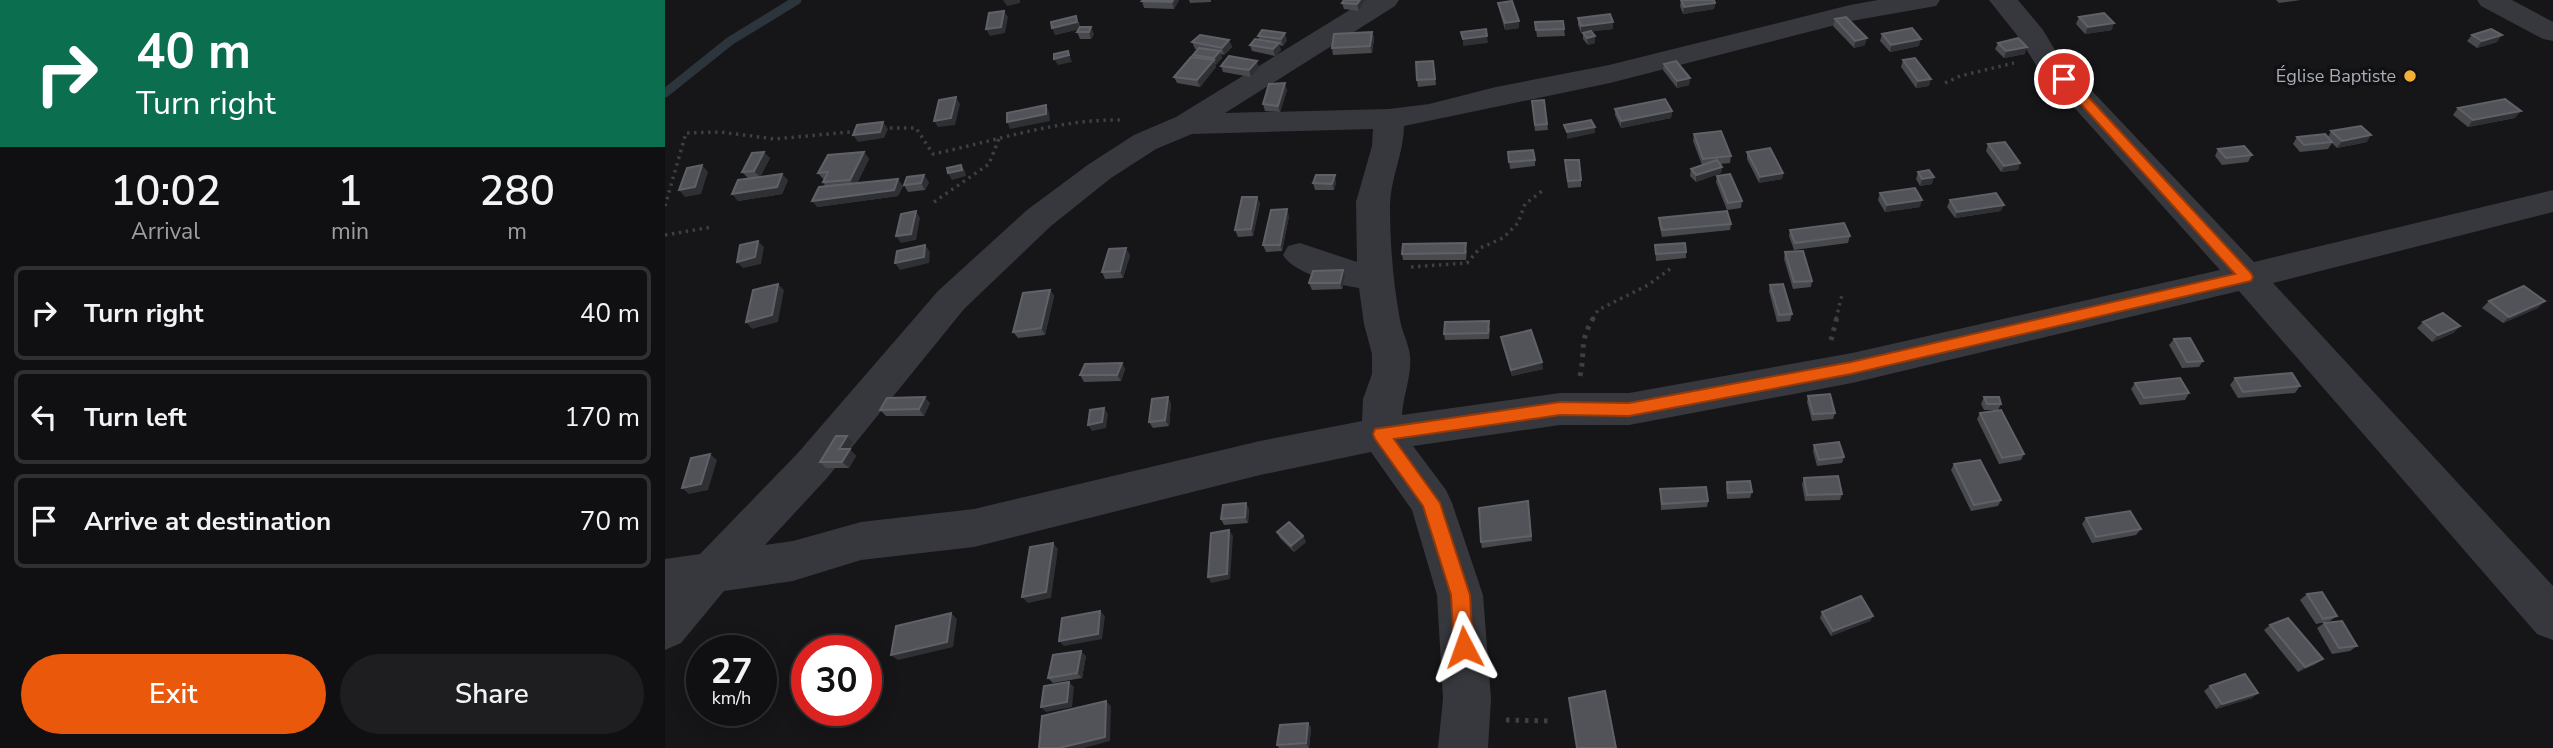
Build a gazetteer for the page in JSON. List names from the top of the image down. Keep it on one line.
{"places":["Église Baptiste"],"page":{"turn":["40 m","Turn right"],"eta":["10:02","Arrival","1","min","280","m"],"list":[{"name":"Turn right","value":"40 m"},{"name":"Turn left","value":"170 m"},{"name":"Arrive at destination","value":"70 m"}],"speed":"27 km/h","limit":"30","buttons":["Exit","Share"]}}
